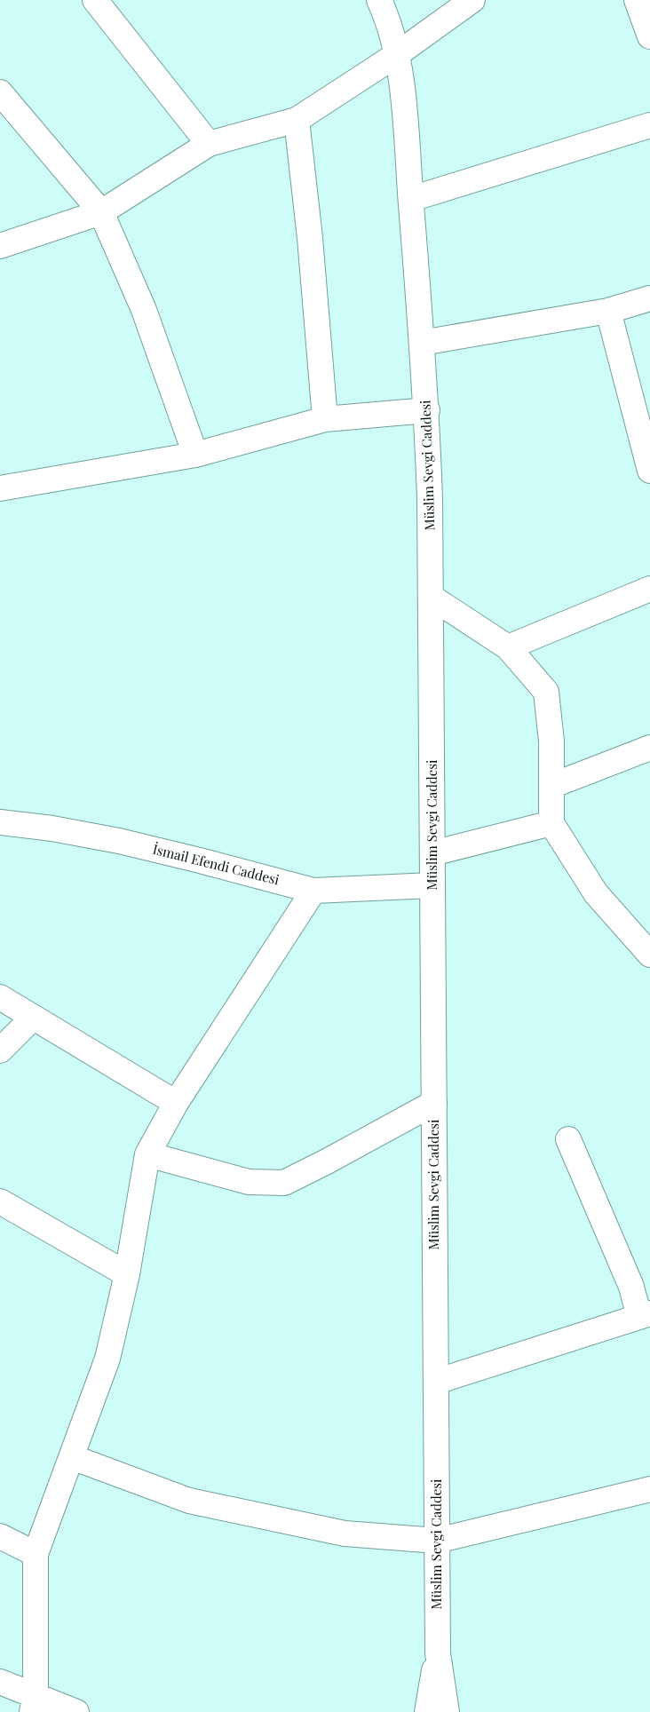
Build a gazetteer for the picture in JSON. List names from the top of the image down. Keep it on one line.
{"streets":{"street":["Müslim Sevgi Caddesi","İsmail Efendi Caddesi"]},"crossings":[["Müslim Sevgi Caddesi","İsmail Efendi Caddesi"]]}
